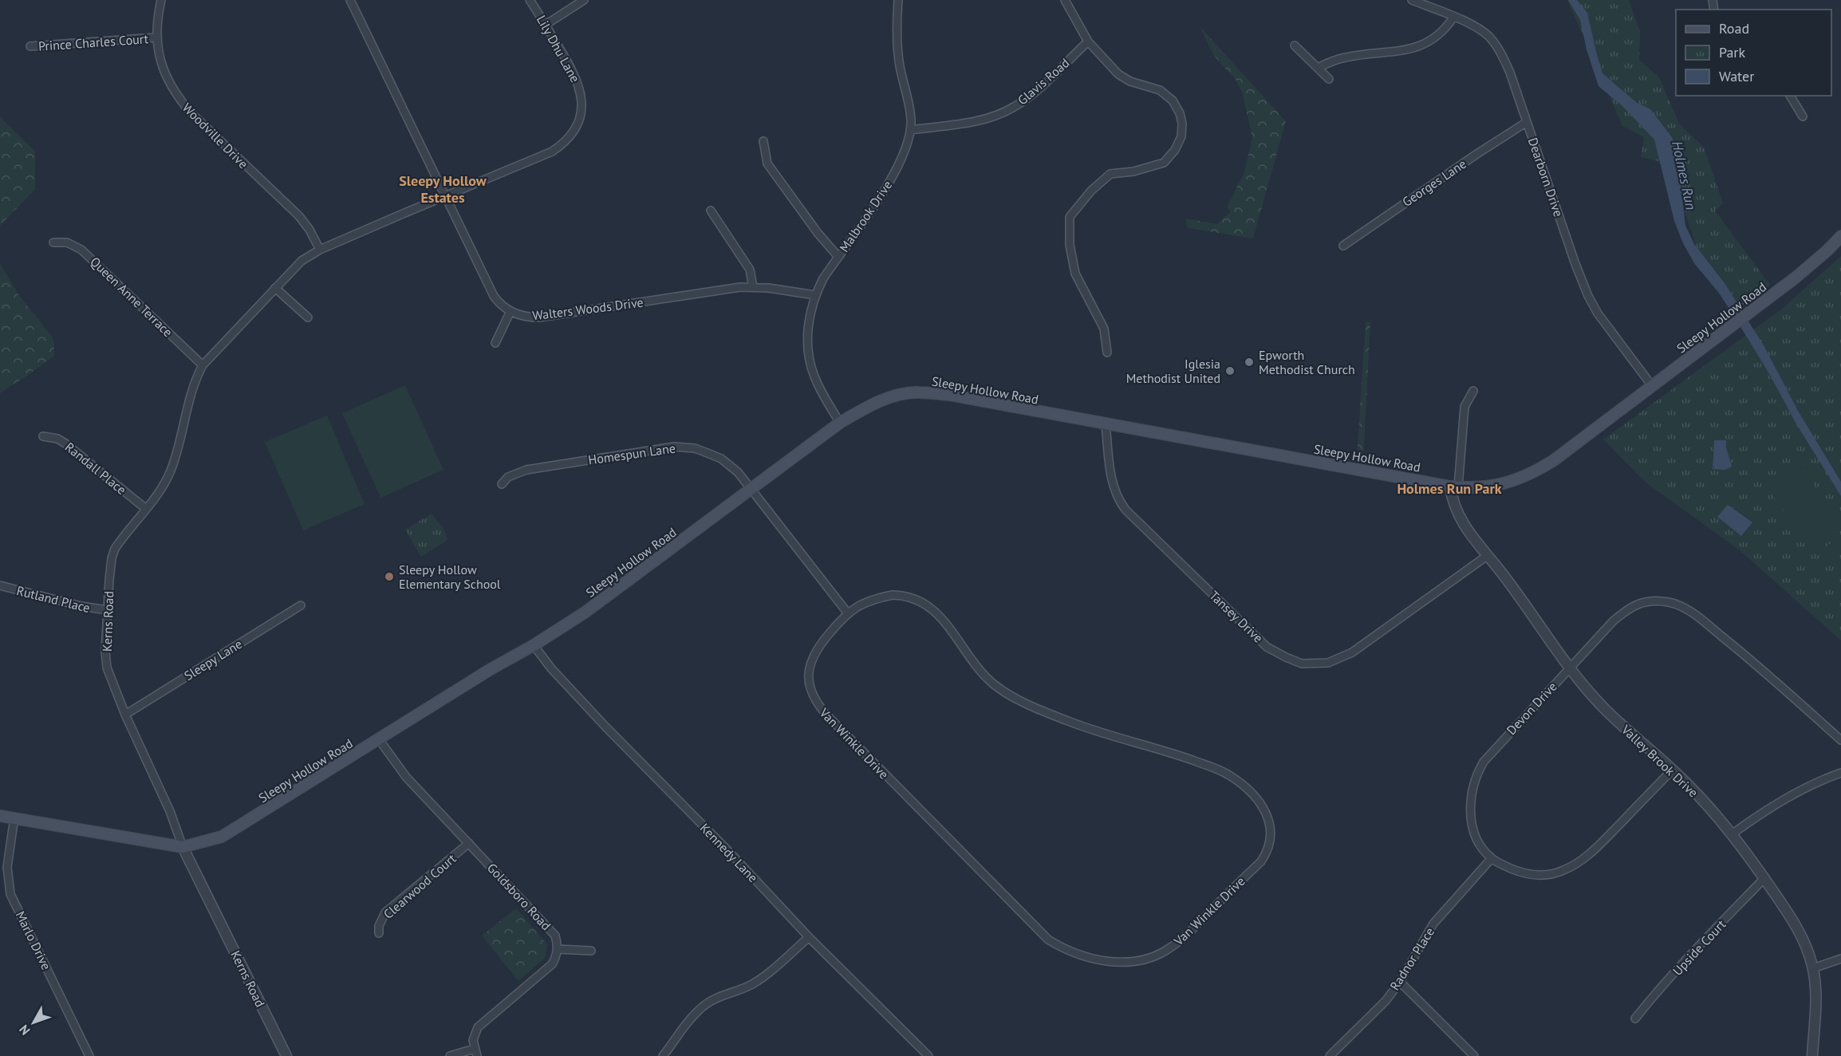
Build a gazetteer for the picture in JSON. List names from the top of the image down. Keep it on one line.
{"streets":{"main road":["Sleepy Hollow Road"],"street":["Prince Charles Court","Lily Dhu Lane","Glavis Road","Woodville Drive","Dearborn Drive","Georges Lane","Malbrook Drive","Queen Anne Terrace","Walters Woods Drive","Homespun Lane","Randall Place","Rutland Place","Tansey Drive","Kerns Road","Sleepy Lane","Devon Drive","Van Winkle Drive","Valley Brook Drive","Kennedy Lane","Clearwood Court","Goldsboro Road","Marlo Drive","Upside Court","Radnor Place"]},"crossings":[["Prince Charles Court","Woodville Drive"],["Lily Dhu Lane","Woodville Drive"],["Lily Dhu Lane","Walters Woods Drive"],["Lily Dhu Lane","Kerns Road"],["Glavis Road","Malbrook Drive"],["Woodville Drive","Kerns Road"],["Dearborn Drive","Georges Lane"],["Dearborn Drive","Sleepy Hollow Road"],["Malbrook Drive","Walters Woods Drive"],["Malbrook Drive","Sleepy Hollow Road"],["Queen Anne Terrace","Kerns Road"],["Sleepy Hollow Road","Homespun Lane"],["Sleepy Hollow Road","Tansey Drive"],["Sleepy Hollow Road","Kerns Road"],["Sleepy Hollow Road","Valley Brook Drive"],["Sleepy Hollow Road","Kennedy Lane"],["Sleepy Hollow Road","Goldsboro Road"],["Sleepy Hollow Road","Marlo Drive"],["Randall Place","Kerns Road"],["Rutland Place","Kerns Road"],["Tansey Drive","Valley Brook Drive"],["Kerns Road","Sleepy Lane"],["Devon Drive","Valley Brook Drive"],["Devon Drive","Radnor Place"],["Valley Brook Drive","Upside Court"],["Clearwood Court","Goldsboro Road"]],"districts":["Sleepy Hollow Estates","Holmes Run Park"],"water":["Holmes Run"],"places":["Epworth Methodist Church","Iglesia Methodist United","Sleepy Hollow Elementary School"],"legend":["Road","Park","Water"],"north":"bottom left"}
